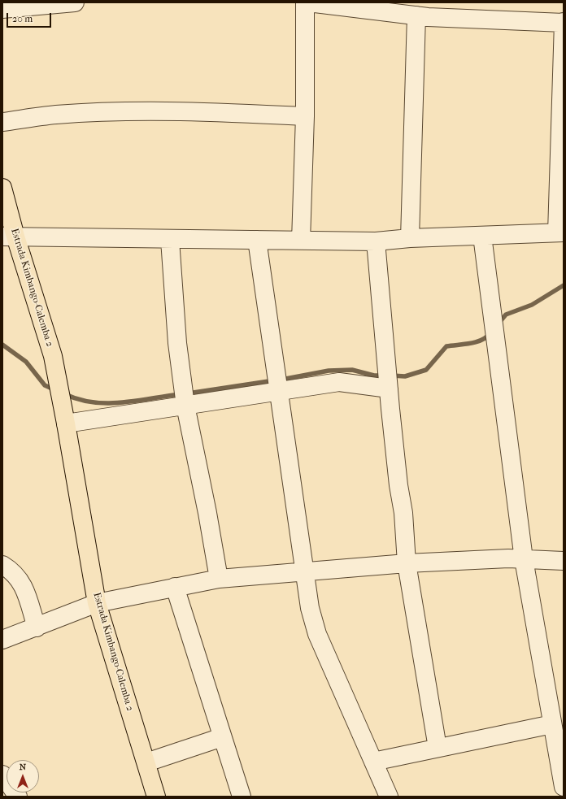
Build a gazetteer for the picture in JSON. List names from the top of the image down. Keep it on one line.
{"streets":{"main road":["Estrada Kimbango-Calemba 2"]},"scale_bar":"20 m","north":"top"}
